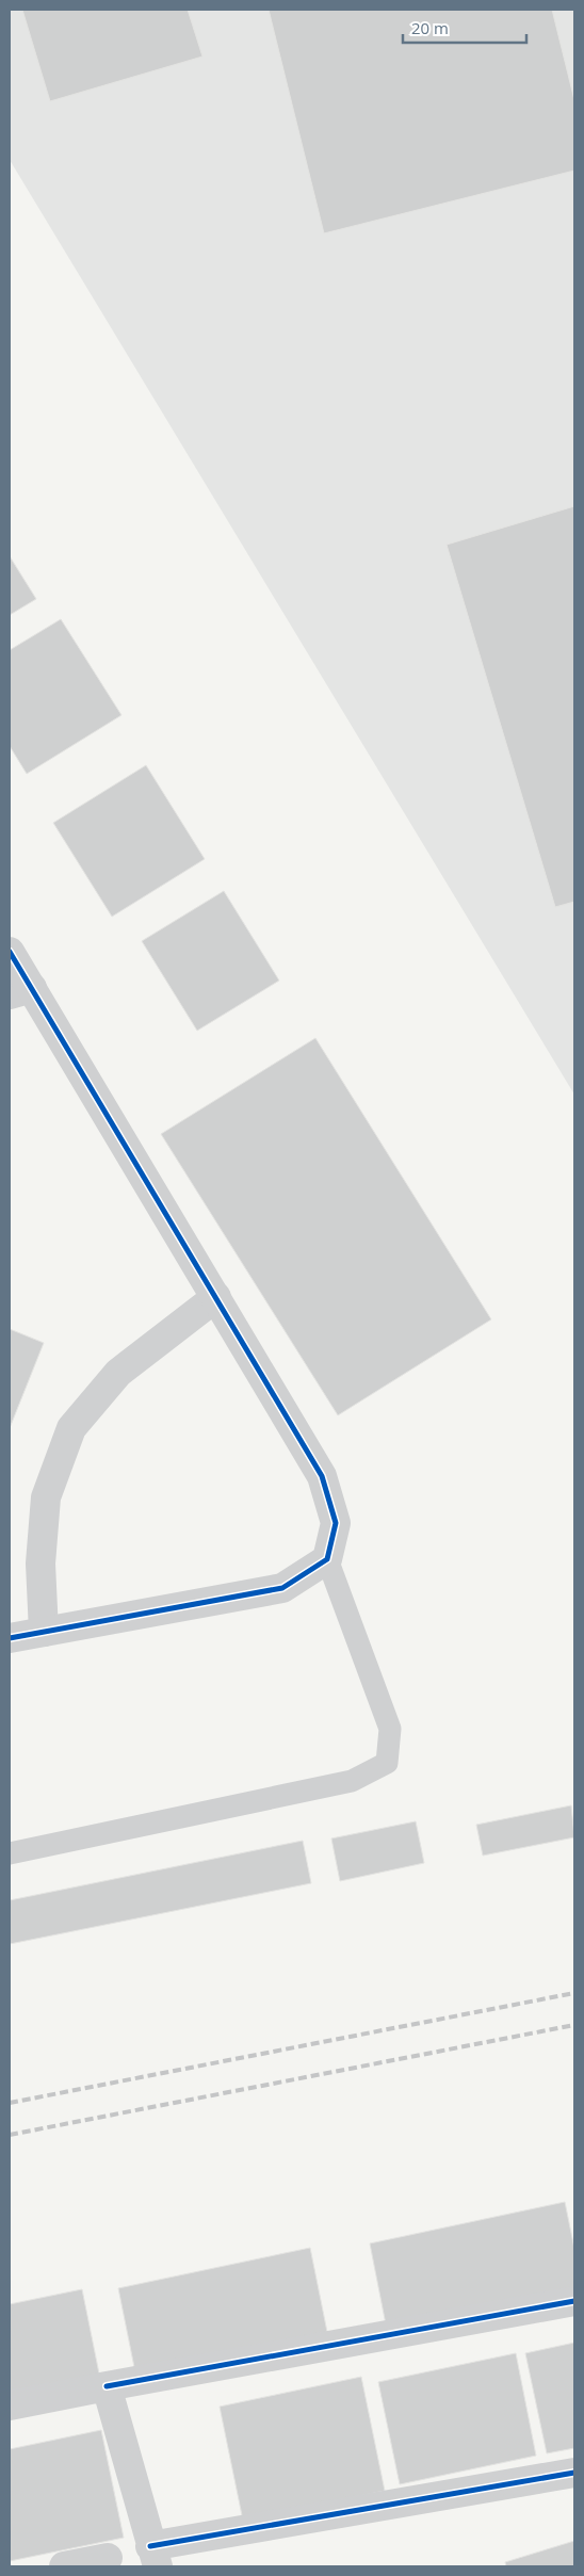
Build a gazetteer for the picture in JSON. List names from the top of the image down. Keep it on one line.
{"scale_bar":"20 m"}
